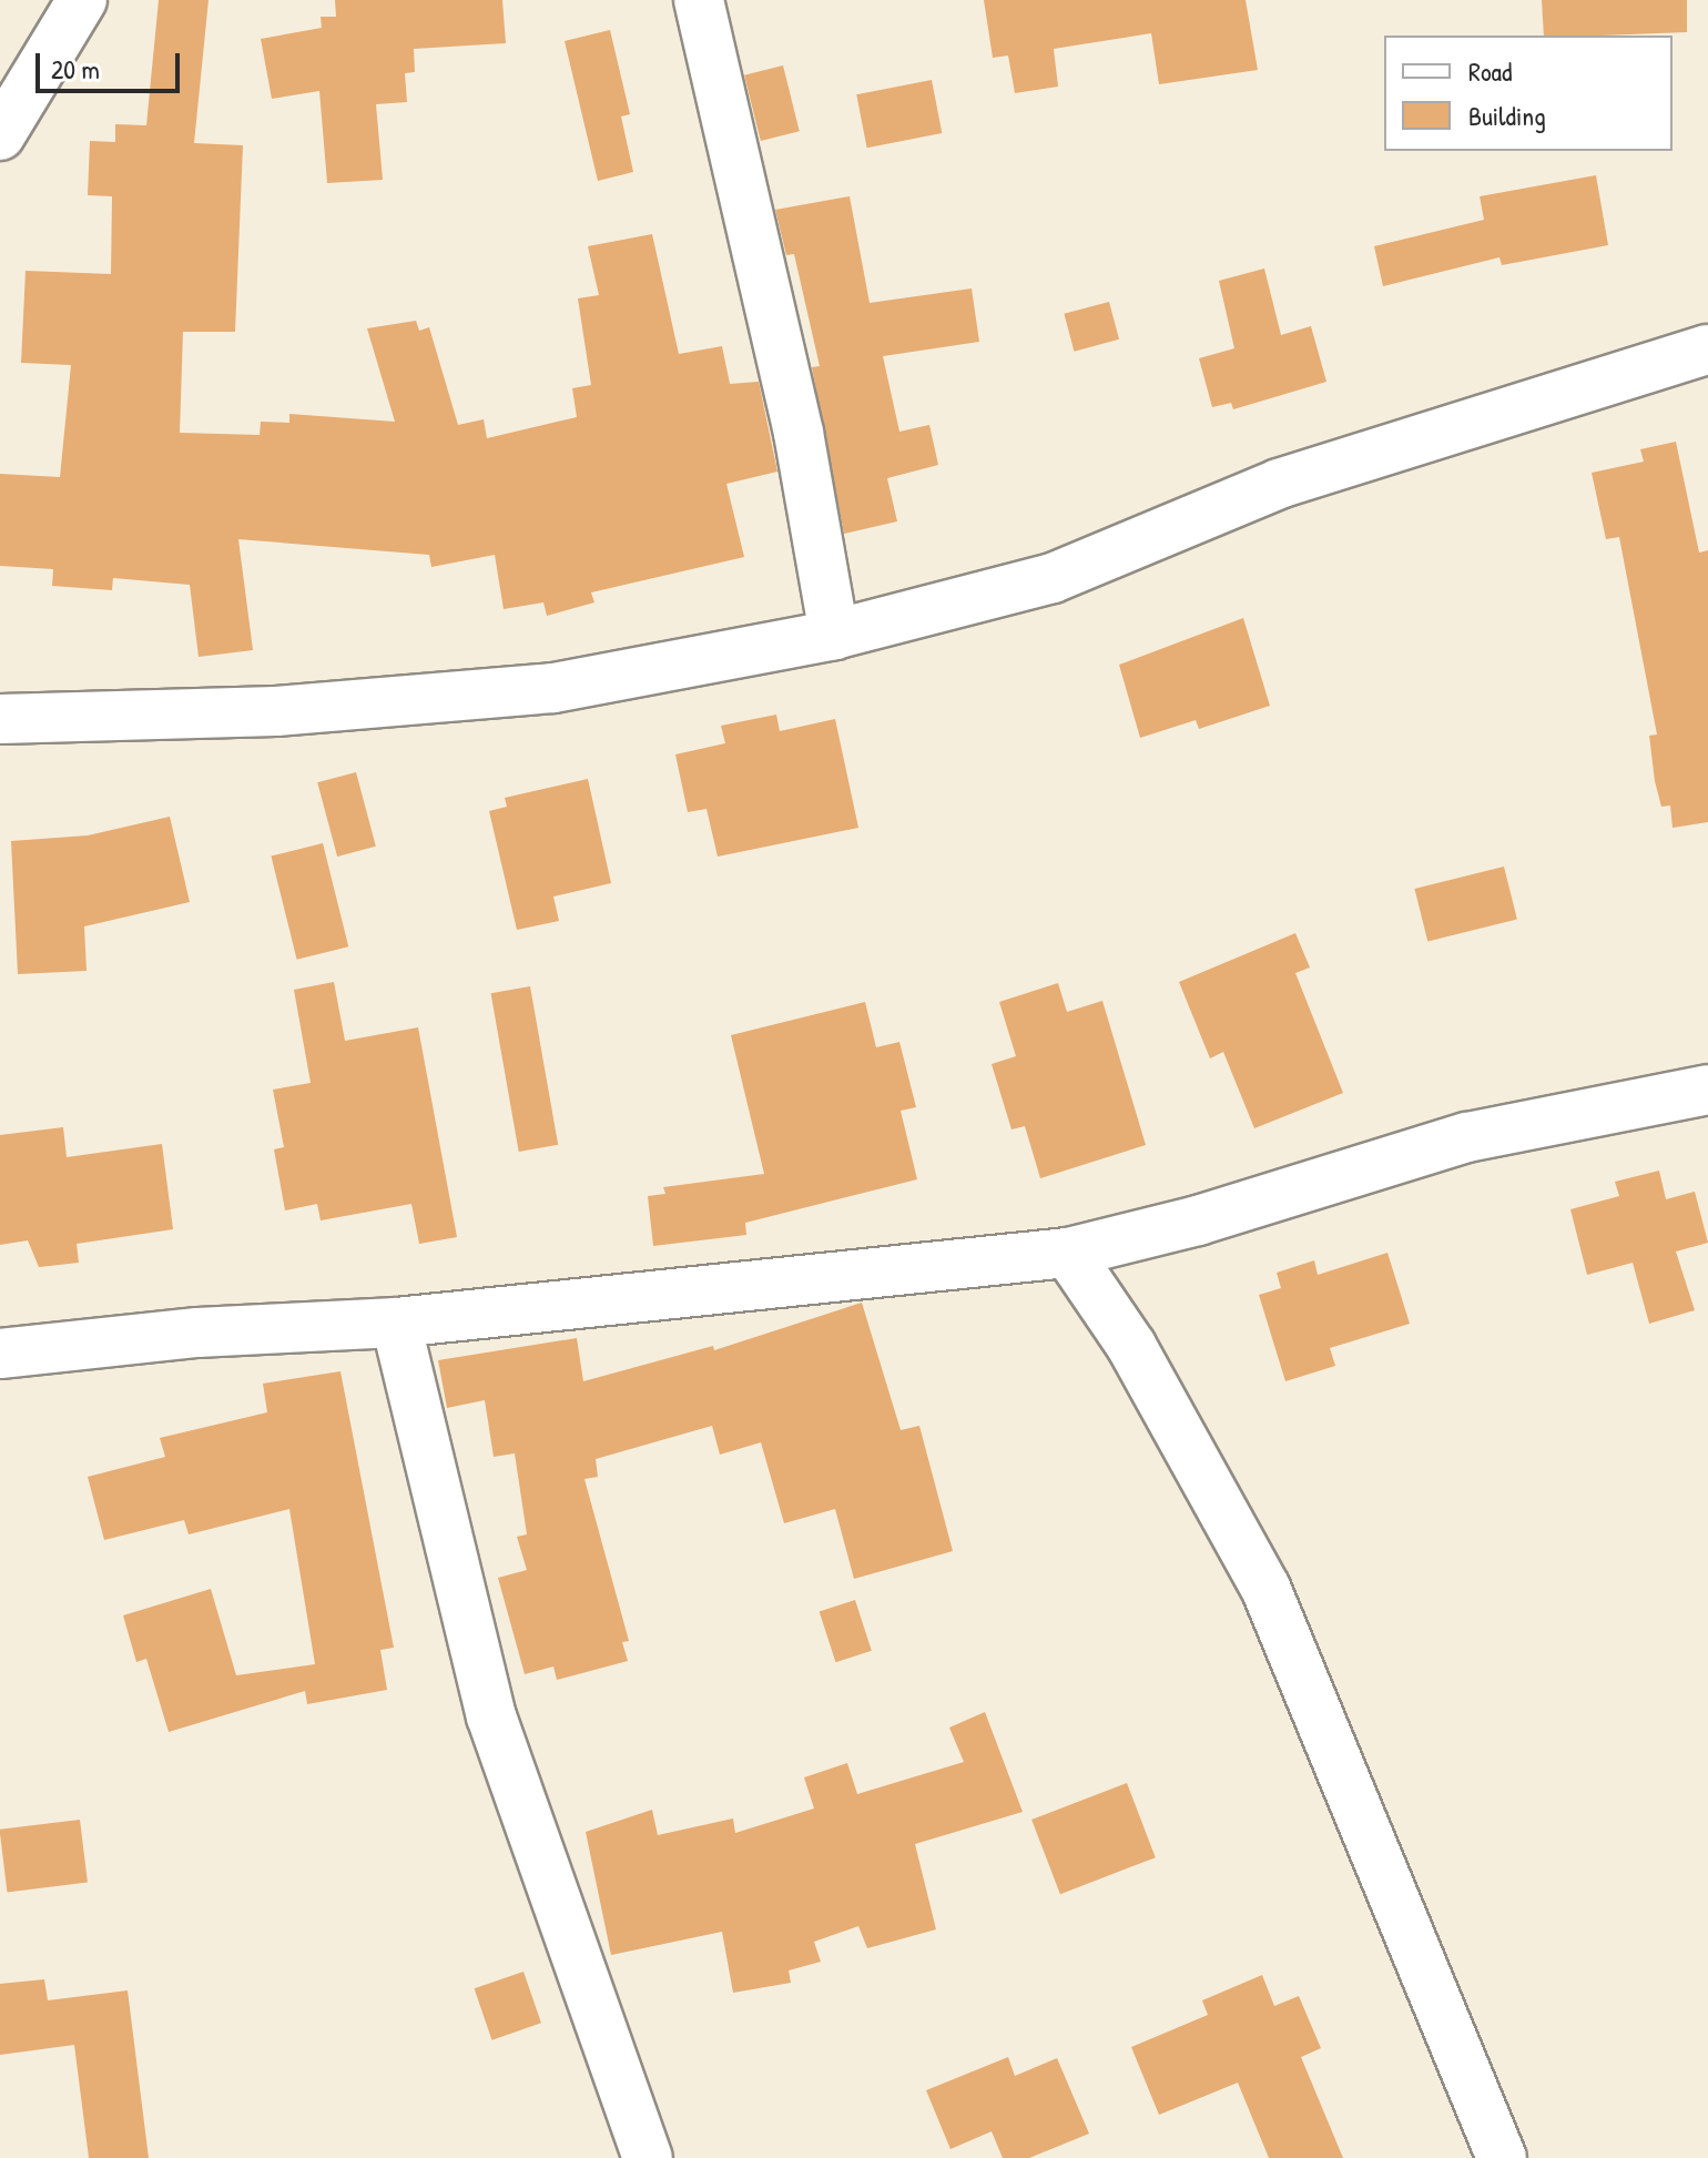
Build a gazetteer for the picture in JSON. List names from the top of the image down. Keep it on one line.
{"legend":["Road","Building"],"scale_bar":"20 m"}
